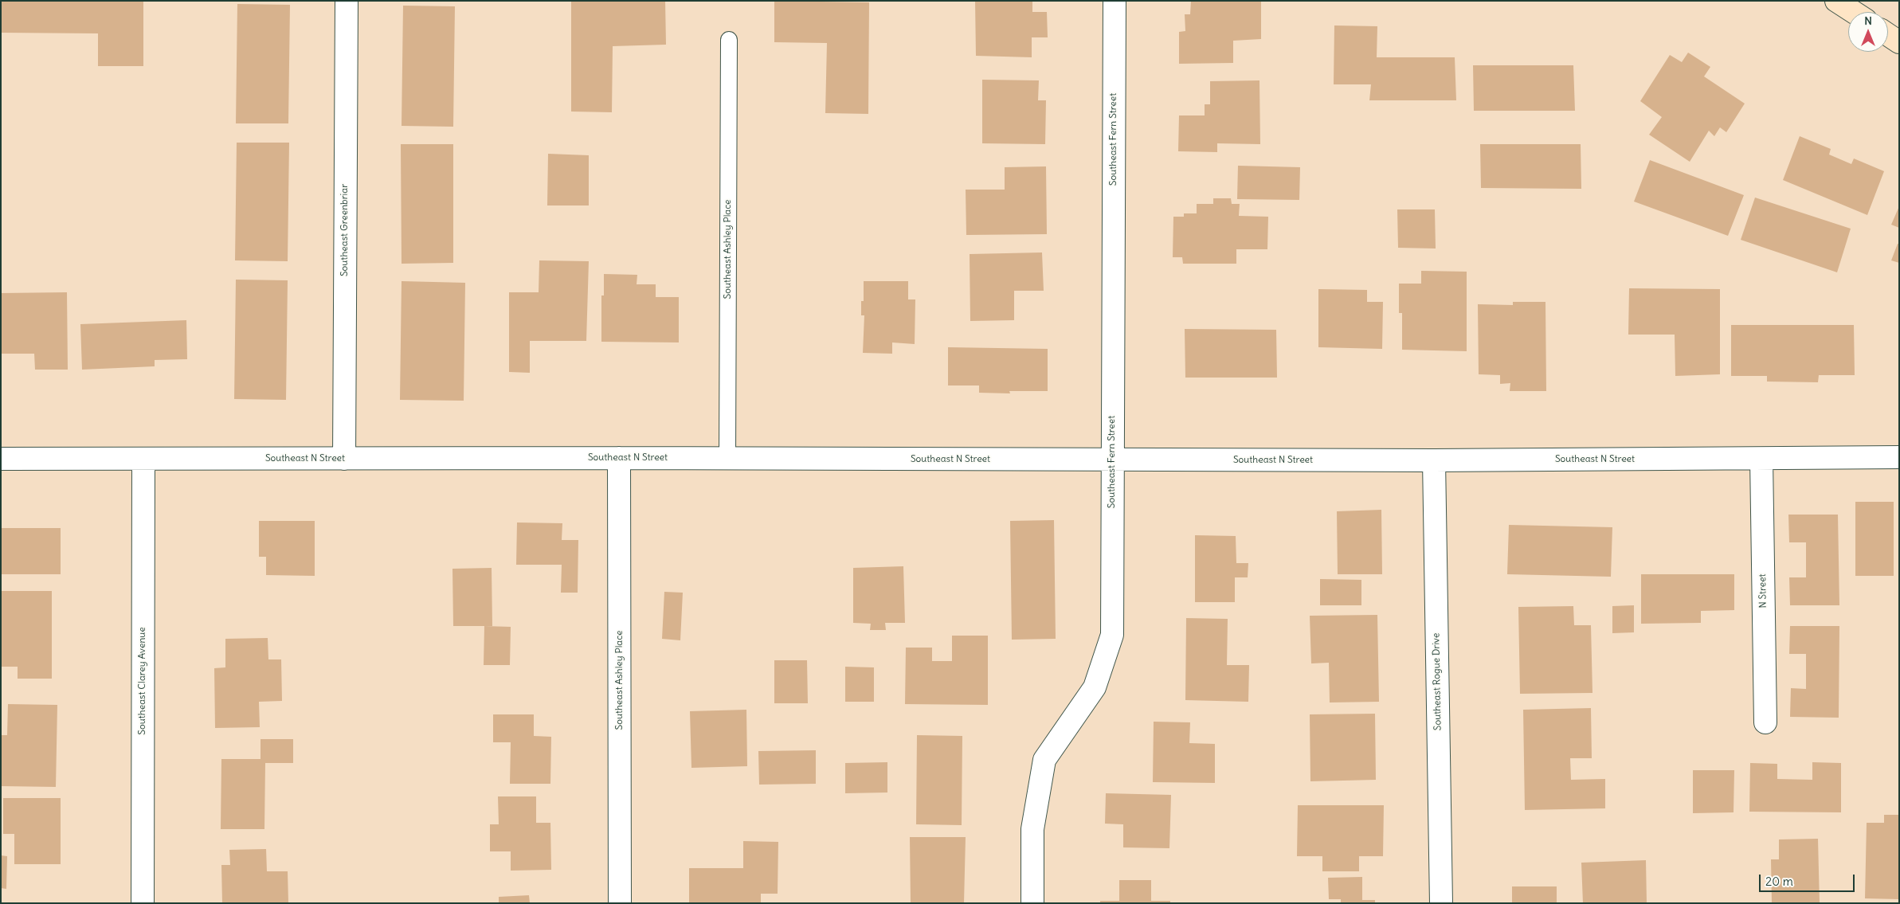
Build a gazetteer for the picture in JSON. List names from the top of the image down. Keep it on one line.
{"streets":{"street":["Southeast Fern Street","Southeast Greenbriar","Southeast Ashley Place","Southeast N Street","N Street","Southeast Clarey Avenue","Southeast Rogue Drive"]},"crossings":[["Southeast Fern Street","Southeast N Street"],["Southeast Greenbriar","Southeast N Street"],["Southeast Ashley Place","Southeast N Street"],["Southeast N Street","N Street"],["Southeast N Street","Southeast Clarey Avenue"],["Southeast N Street","Southeast Rogue Drive"]],"scale_bar":"20 m","north":"top"}
